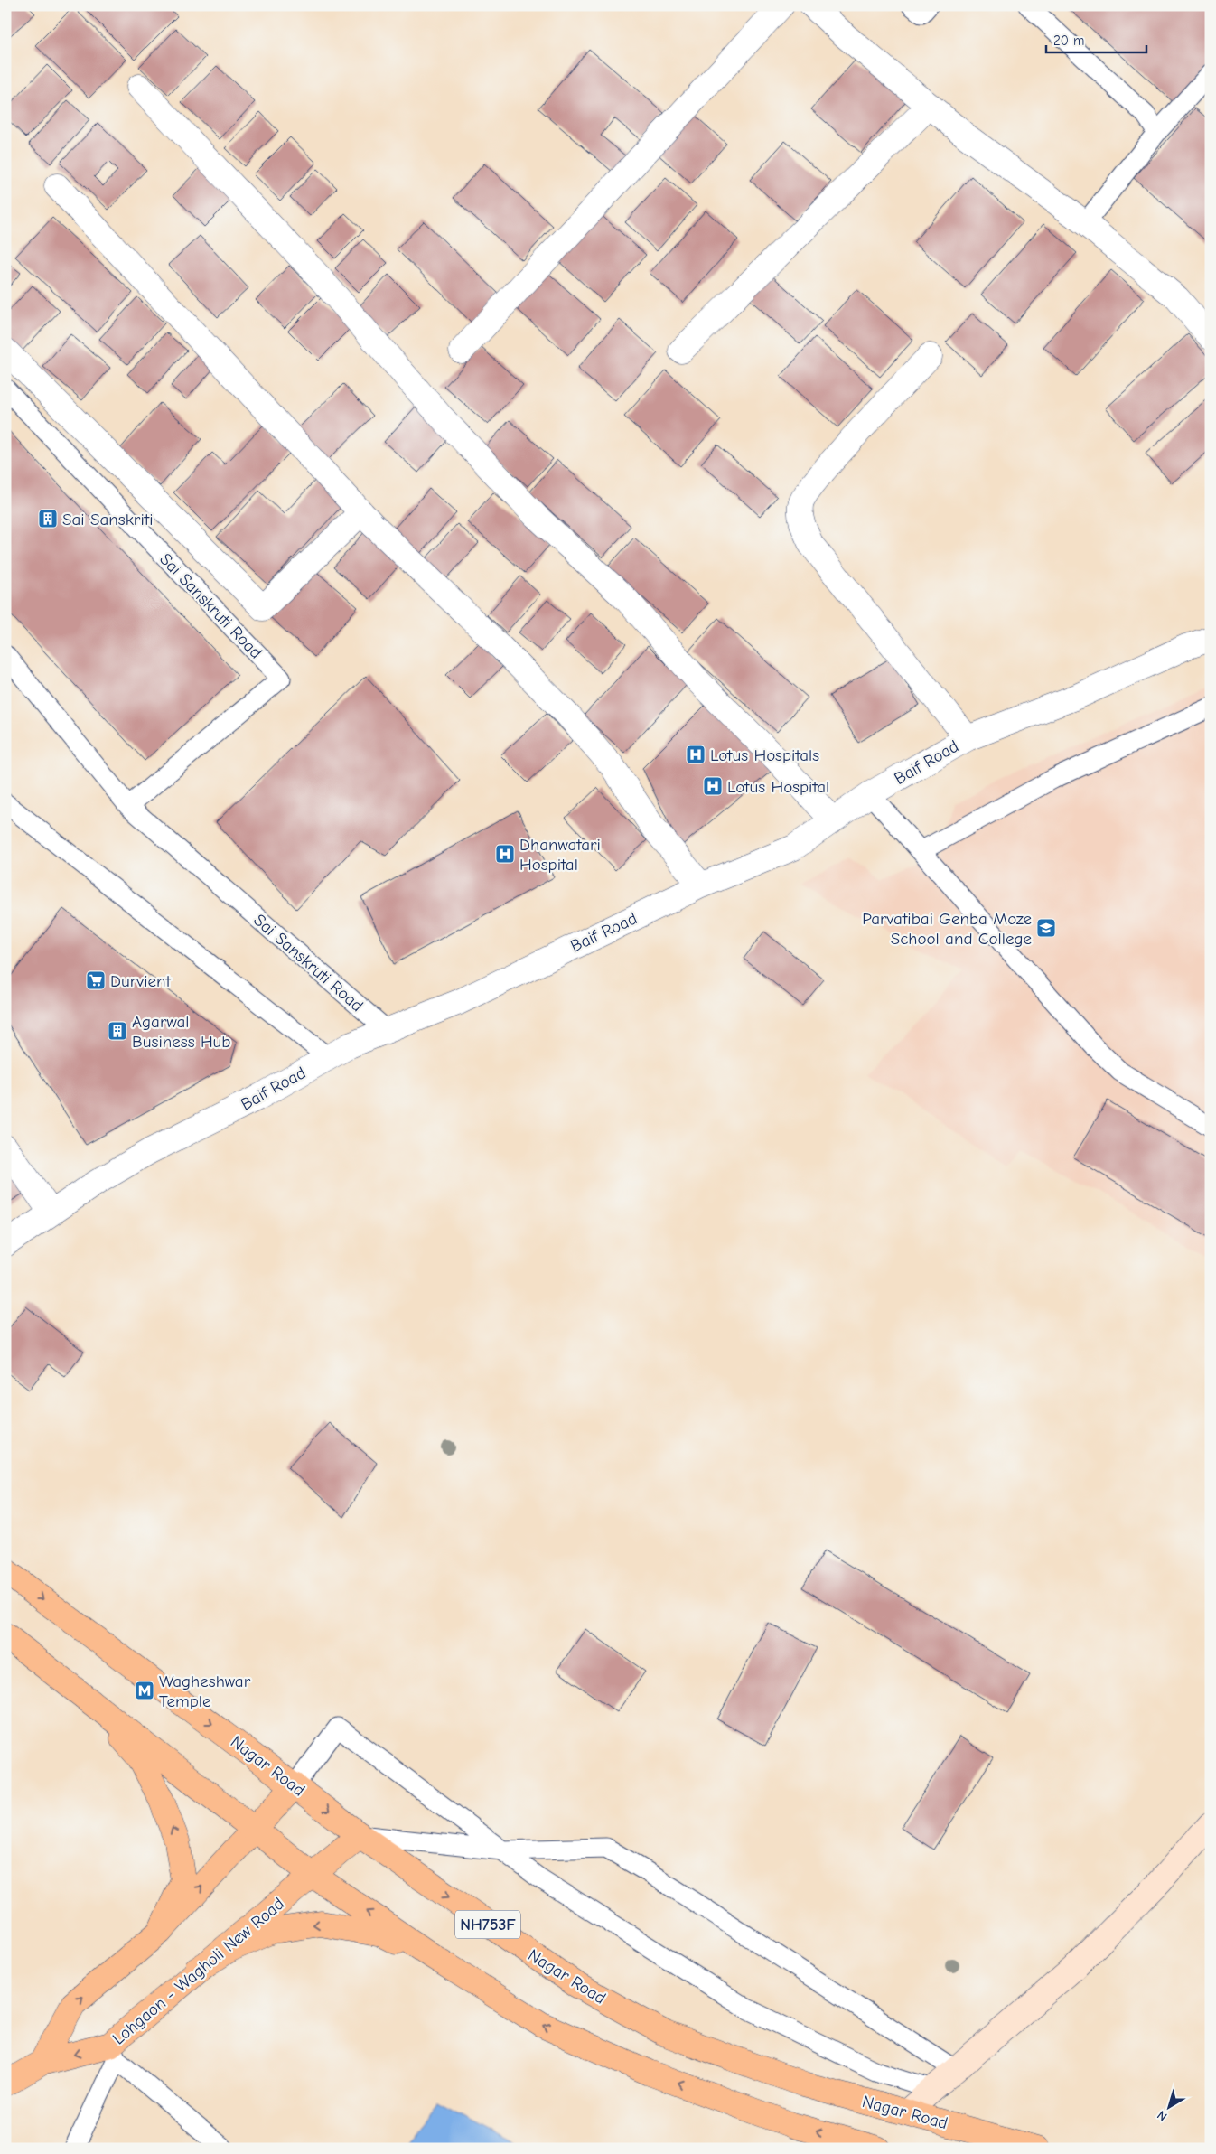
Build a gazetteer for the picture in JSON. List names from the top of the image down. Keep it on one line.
{"streets":{"main road":["Nagar Road","NH753F","Lohgaon - Wagholi New Road"],"street":["Baif Road"],"lane":["Sai Sanskruti Road"]},"crossings":[["Sai Sanskruti Road","Baif Road"],["Nagar Road","Lohgaon - Wagholi New Road"]],"places":{"building":["Sai Sanskriti","Agarwal Business Hub"],"hospital":["Lotus Hospitals","Lotus Hospital","Dhanwatari Hospital"],"school or university":["Parvatibai Genba Moze School and College"],"supermarket":["Durvient"],"metro station":["Wagheshwar Temple"]},"scale_bar":"20 m","north":"bottom left"}
